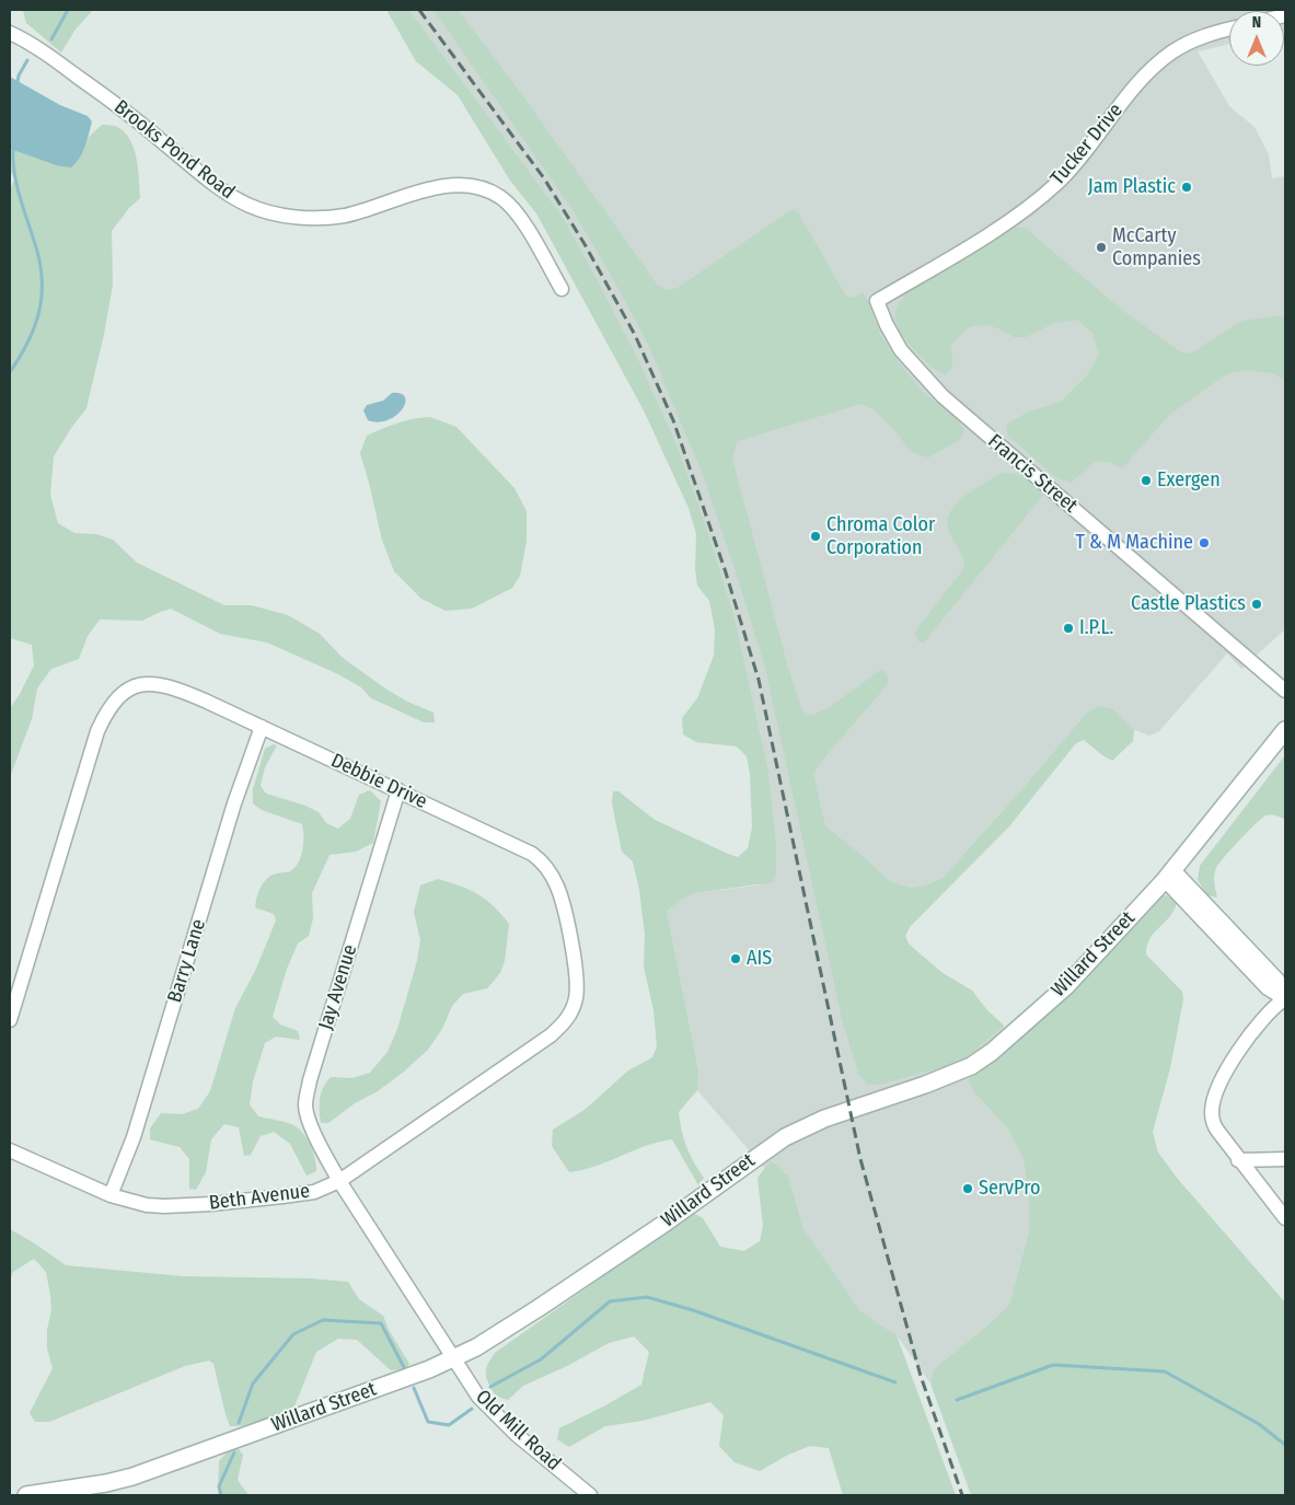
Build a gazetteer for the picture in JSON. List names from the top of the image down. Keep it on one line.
{"streets":{"street":["Tucker Drive","Brooks Pond Road","Francis Street","Debbie Drive","Willard Street","Barry Lane","Jay Avenue","Beth Avenue","Old Mill Road"]},"crossings":[["Tucker Drive","Francis Street"],["Debbie Drive","Barry Lane"],["Debbie Drive","Jay Avenue"],["Debbie Drive","Beth Avenue"],["Willard Street","Old Mill Road"],["Barry Lane","Beth Avenue"],["Jay Avenue","Beth Avenue"]],"places":["Jam Plastic","McCarty Companies","Exergen","Chroma Color Corporation","T & M Machine","Castle Plastics","I.P.L.","AIS","ServPro"],"north":"top"}
